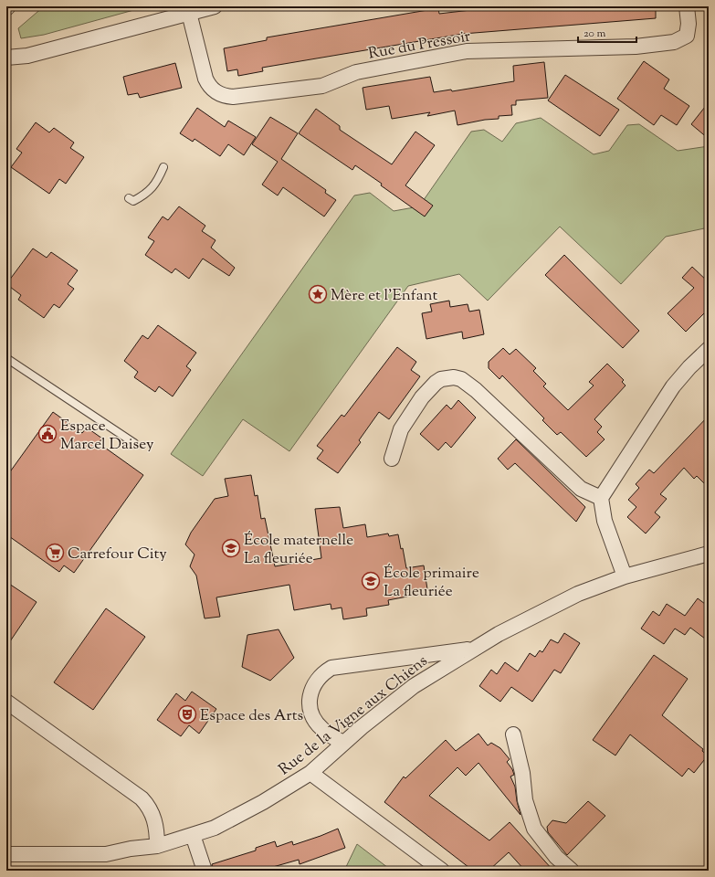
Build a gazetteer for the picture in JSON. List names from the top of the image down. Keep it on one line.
{"streets":{"street":["Rue du Pressoir","Rue de la Vigne aux Chiens"]},"places":{"place":["Mère et l'Enfant"],"public building":["Espace Marcel Daisey"],"school or university":["École maternelle La fleuriée","École primaire La fleuriée"],"supermarket":["Carrefour City"],"theatre":["Espace des Arts"]},"scale_bar":"20 m"}
